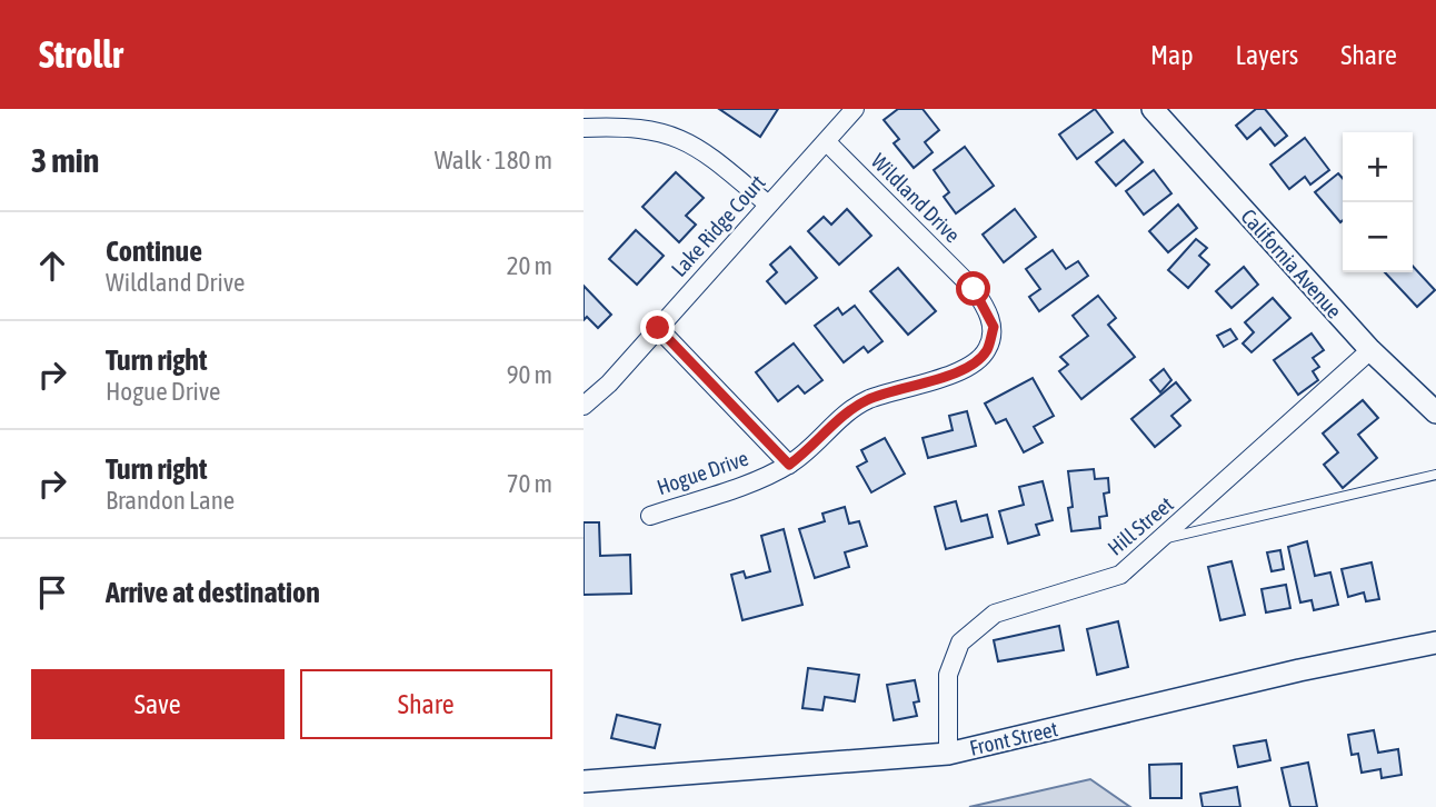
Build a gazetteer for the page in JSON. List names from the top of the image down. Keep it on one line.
{"streets":{"street":["Wildland Drive","Lake Ridge Court","California Avenue","Hogue Drive","Hill Street","Front Street"]},"crossings":[["Wildland Drive","Lake Ridge Court"],["Wildland Drive","Hogue Drive"],["California Avenue","Hill Street"],["Hill Street","Front Street"]],"page":{"header":"Strollr","nav":["Map","Layers","Share"],"heading":["3 min","Walk · 180 m"],"map_buttons":["+","−"],"list":[["Continue","Wildland Drive","20 m"],["Turn right","Hogue Drive","90 m"],["Turn right","Brandon Lane","70 m"],"Arrive at destination"],"buttons":["Save","Share"]}}
